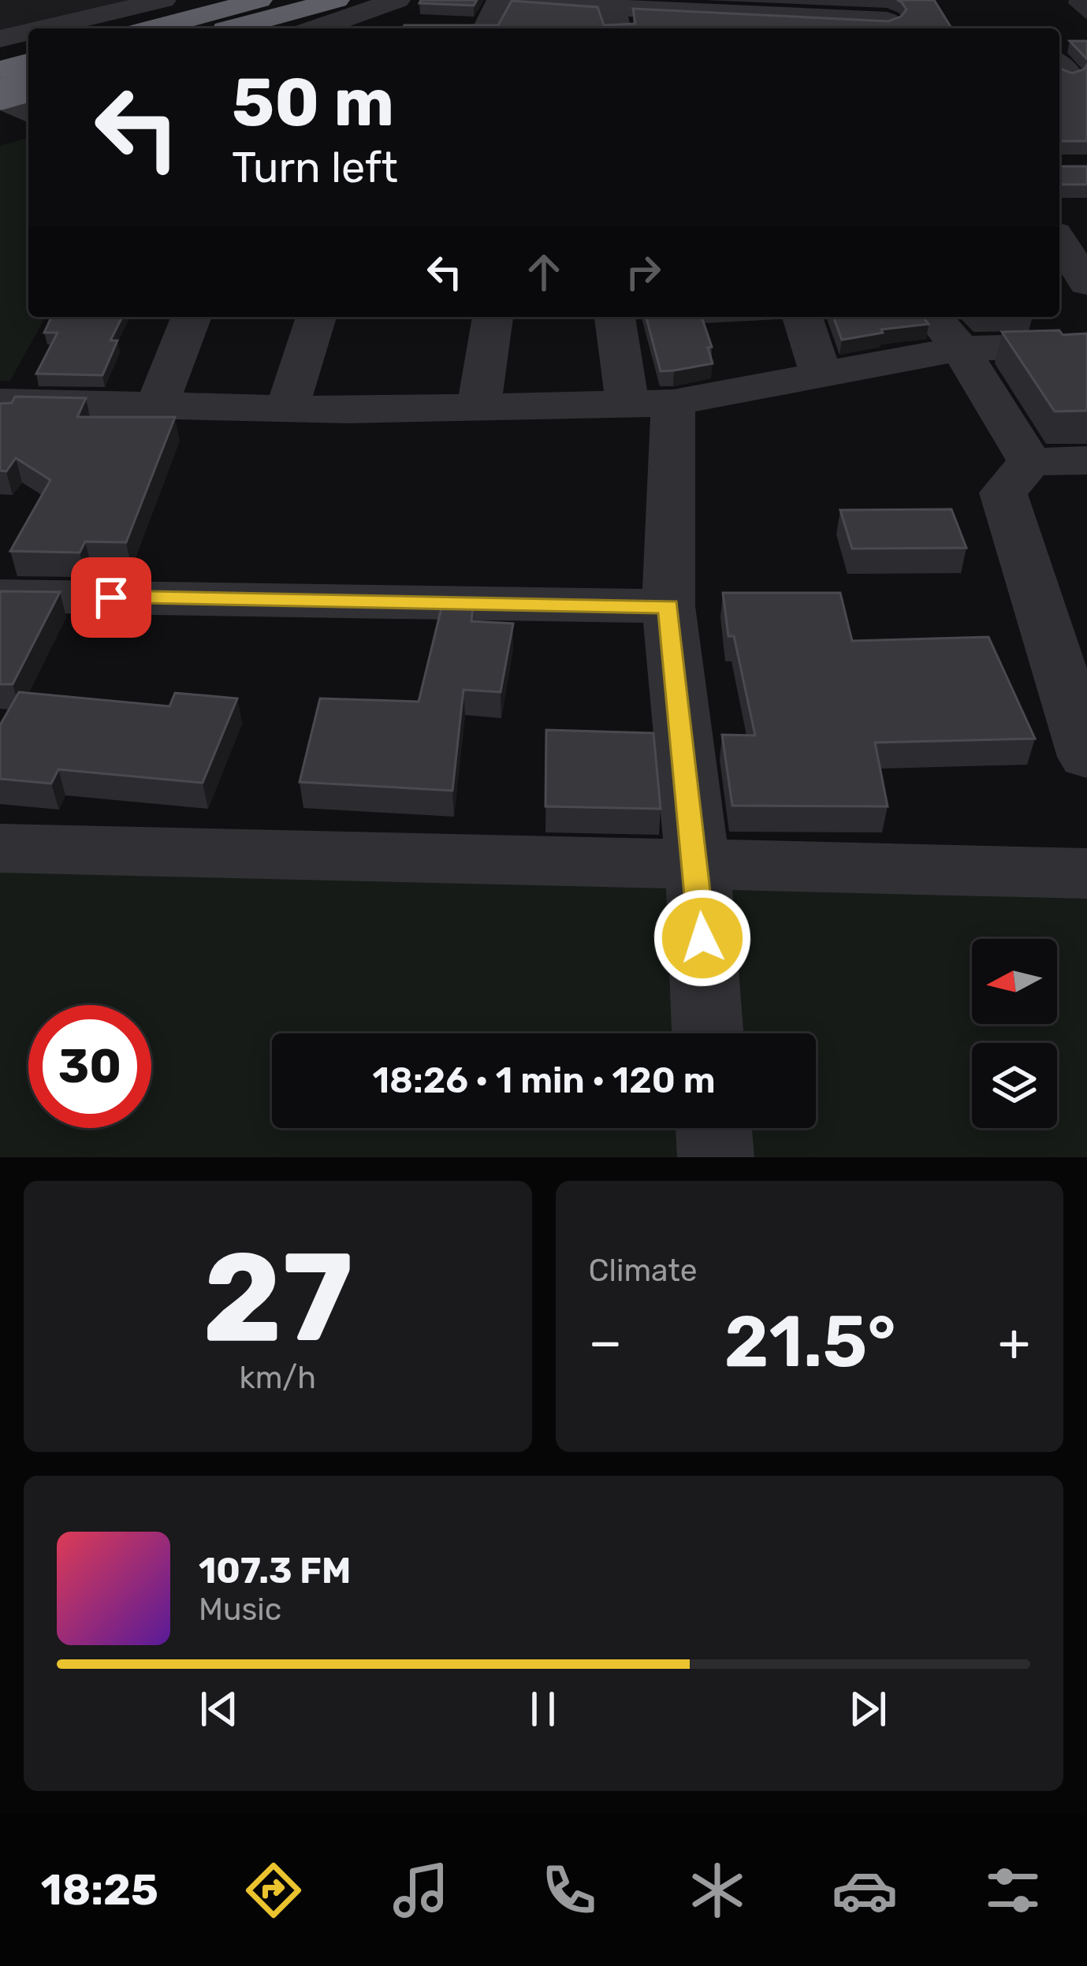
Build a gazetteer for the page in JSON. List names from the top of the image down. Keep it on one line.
{"north":"left","page":{"turn":["50 m","Turn left"],"limit":"30","trip":"18:26 · 1 min · 120 m","tile":[["27","km/h"],"Climate"],"heat":["−","21.5°","+"],"song":["107.3 FM","Music"],"tabs":"18:25"}}
